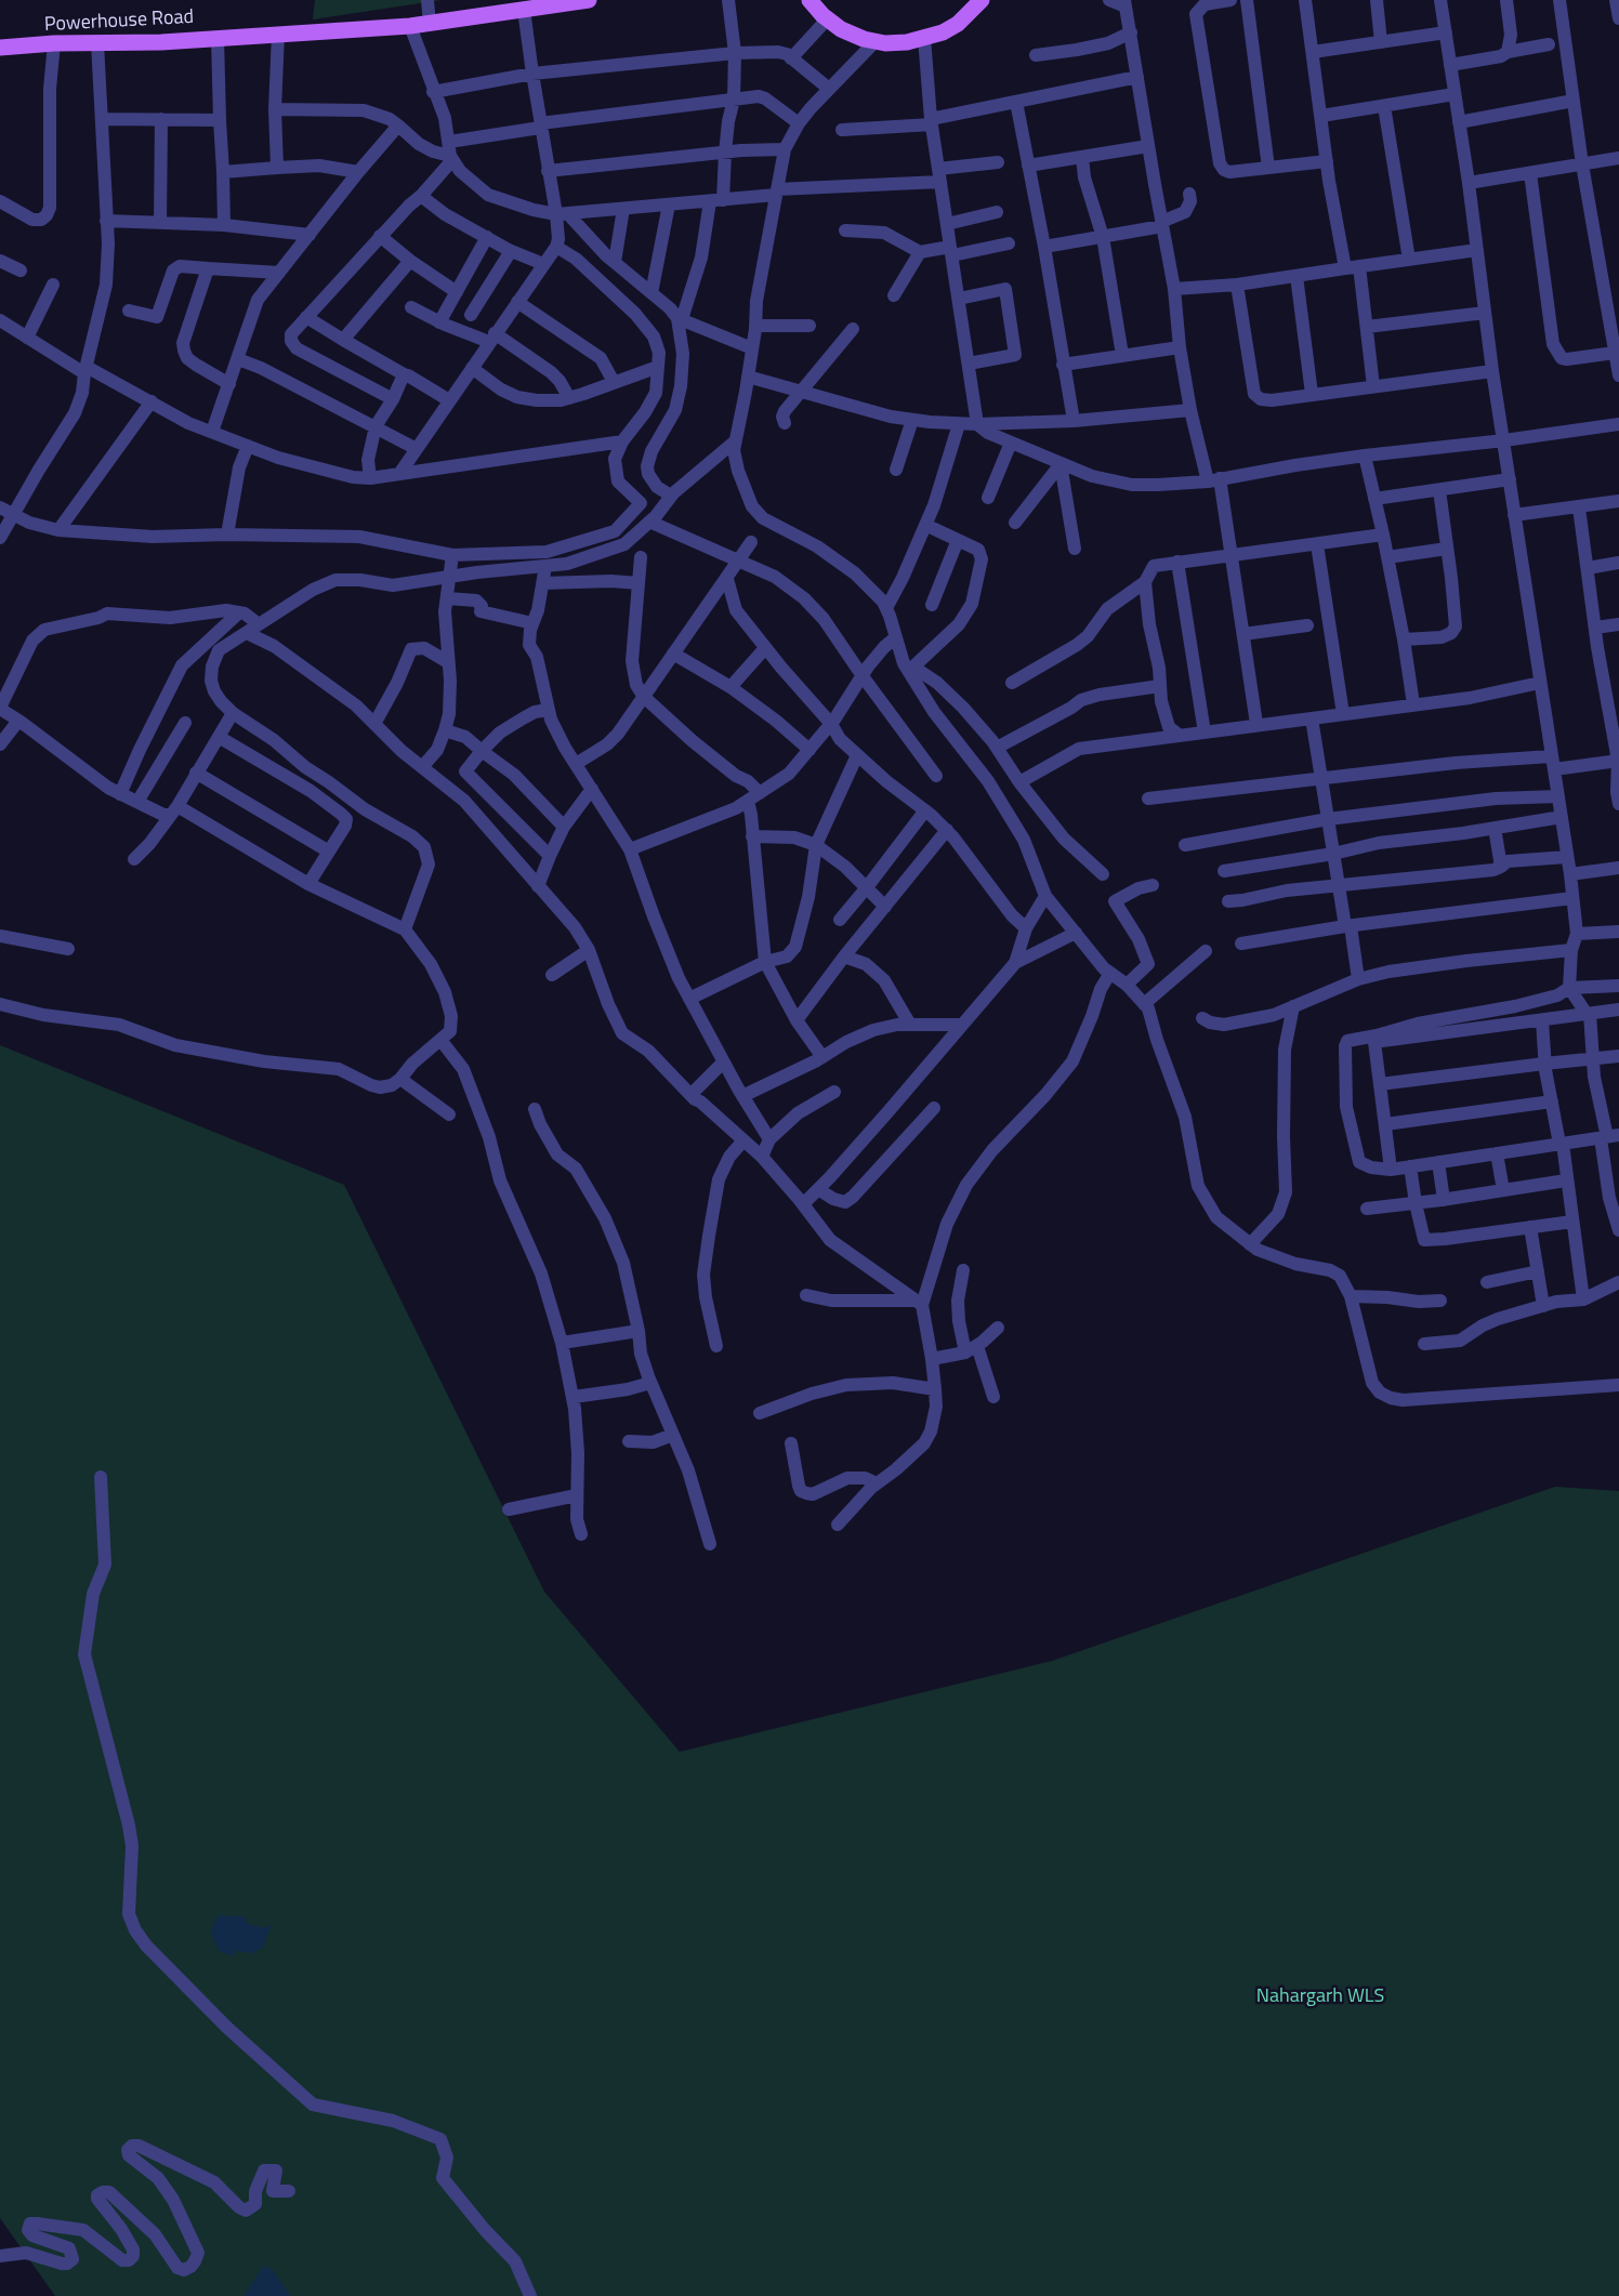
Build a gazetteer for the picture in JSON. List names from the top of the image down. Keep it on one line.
{"streets":{"main road":["Powerhouse Road"]},"parks":["Nahargarh WLS"]}
